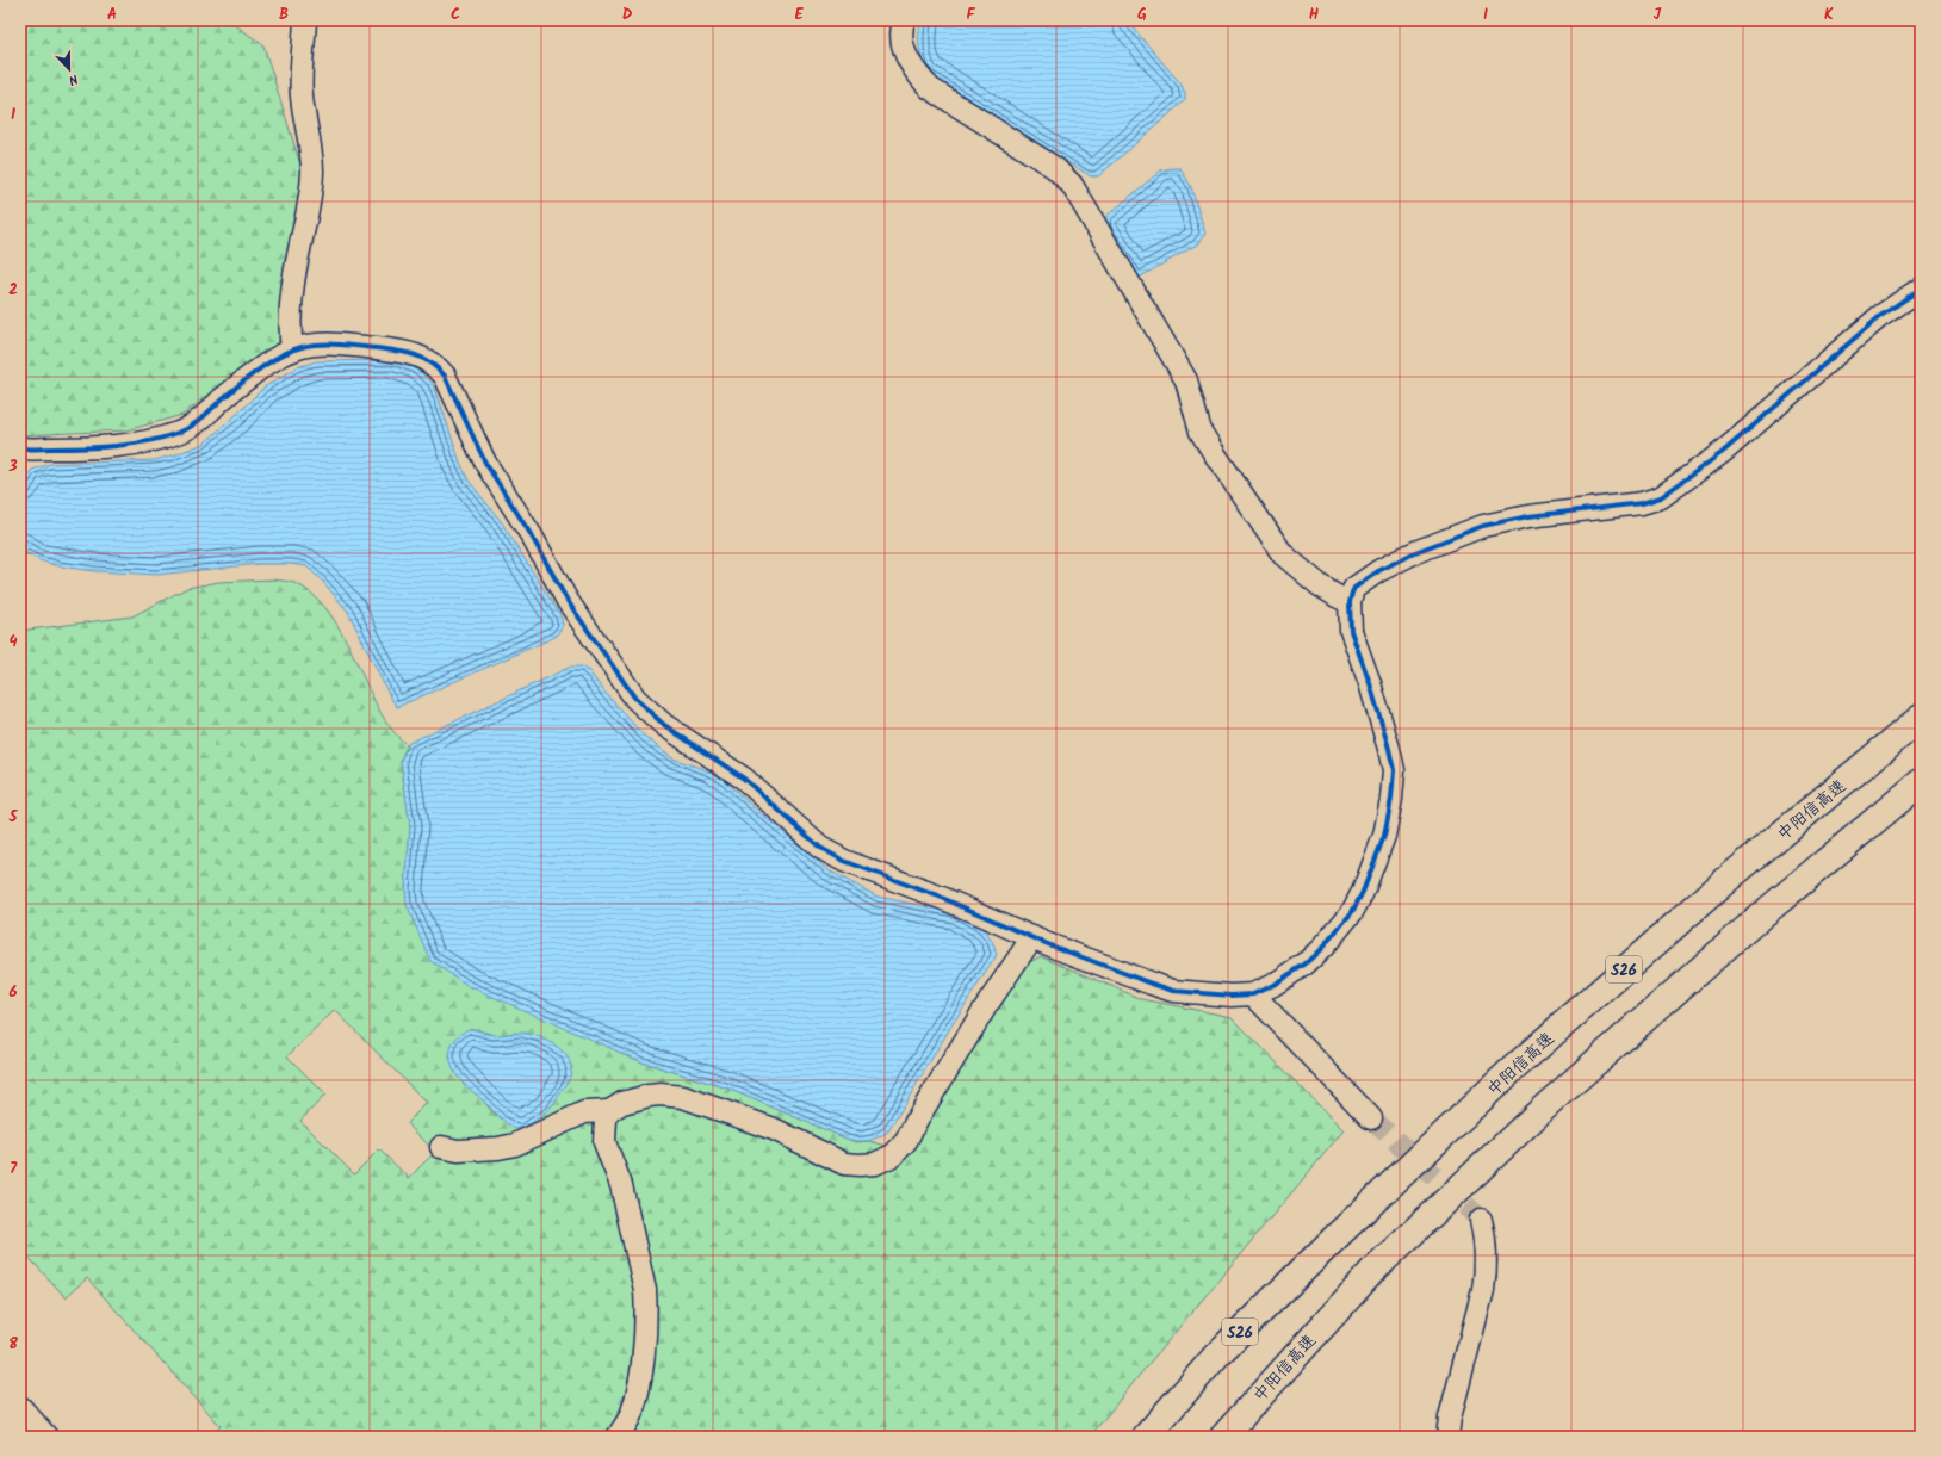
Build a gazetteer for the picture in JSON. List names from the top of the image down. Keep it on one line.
{"streets":{"highway":["中阳信高速","S26"]},"north":"bottom","grid":{"columns":["A","B","C","D","E","F","G","H","I","J","K"],"rows":["1","2","3","4","5","6","7","8"]}}
